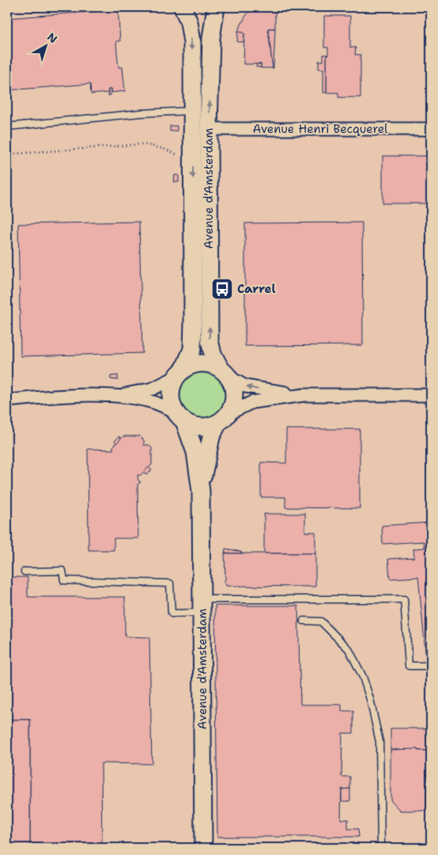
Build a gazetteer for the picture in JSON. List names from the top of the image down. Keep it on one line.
{"streets":{"street":["Avenue Henri Becquerel","Avenue d'Amsterdam"]},"crossings":[["Avenue Henri Becquerel","Avenue d'Amsterdam"]],"places":{"bus stop":["Carrel"]},"north":"top right"}
